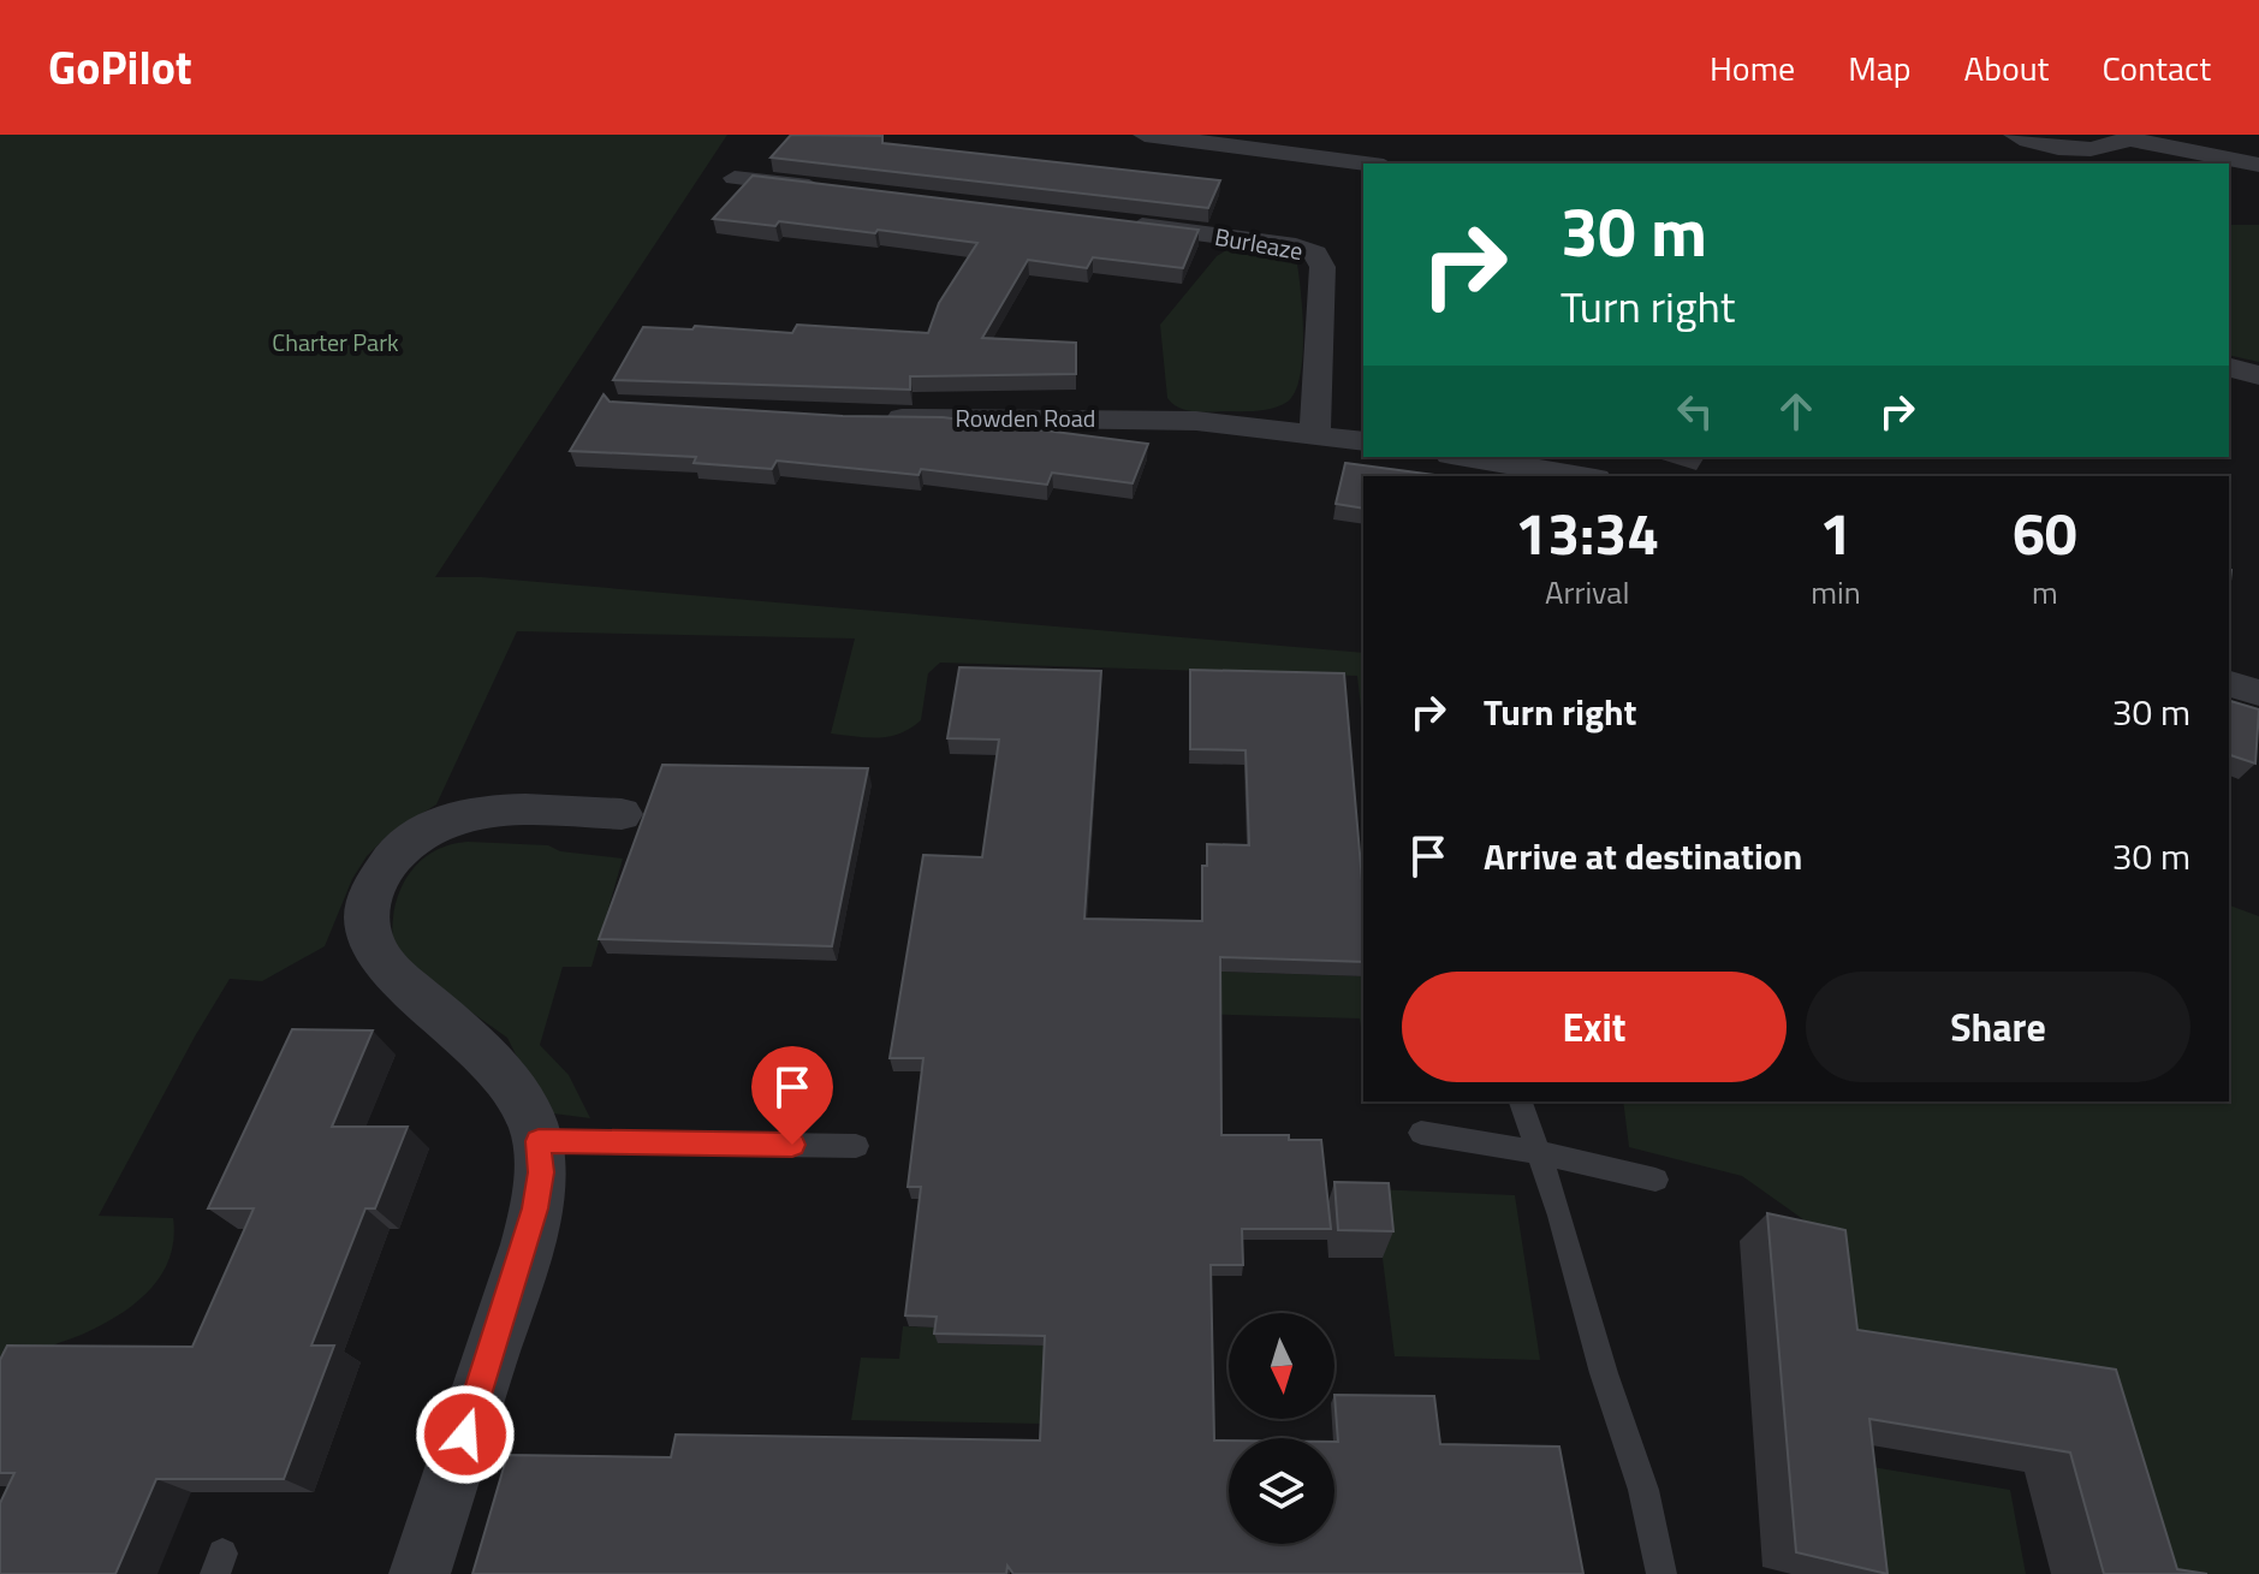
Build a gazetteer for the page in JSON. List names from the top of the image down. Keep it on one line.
{"streets":{"street":["Burleaze","Rowden Road"]},"crossings":[["Burleaze","Rowden Road"]],"parks":["Charter Park"],"north":"bottom","page":{"header":"GoPilot","nav":["Home","Map","About","Contact"],"turn":["30 m","Turn right"],"eta":["13:34","Arrival","1","min","60","m"],"list":[{"name":"Turn right","value":"30 m"},{"name":"Arrive at destination","value":"30 m"}],"buttons":["Exit","Share"]}}
